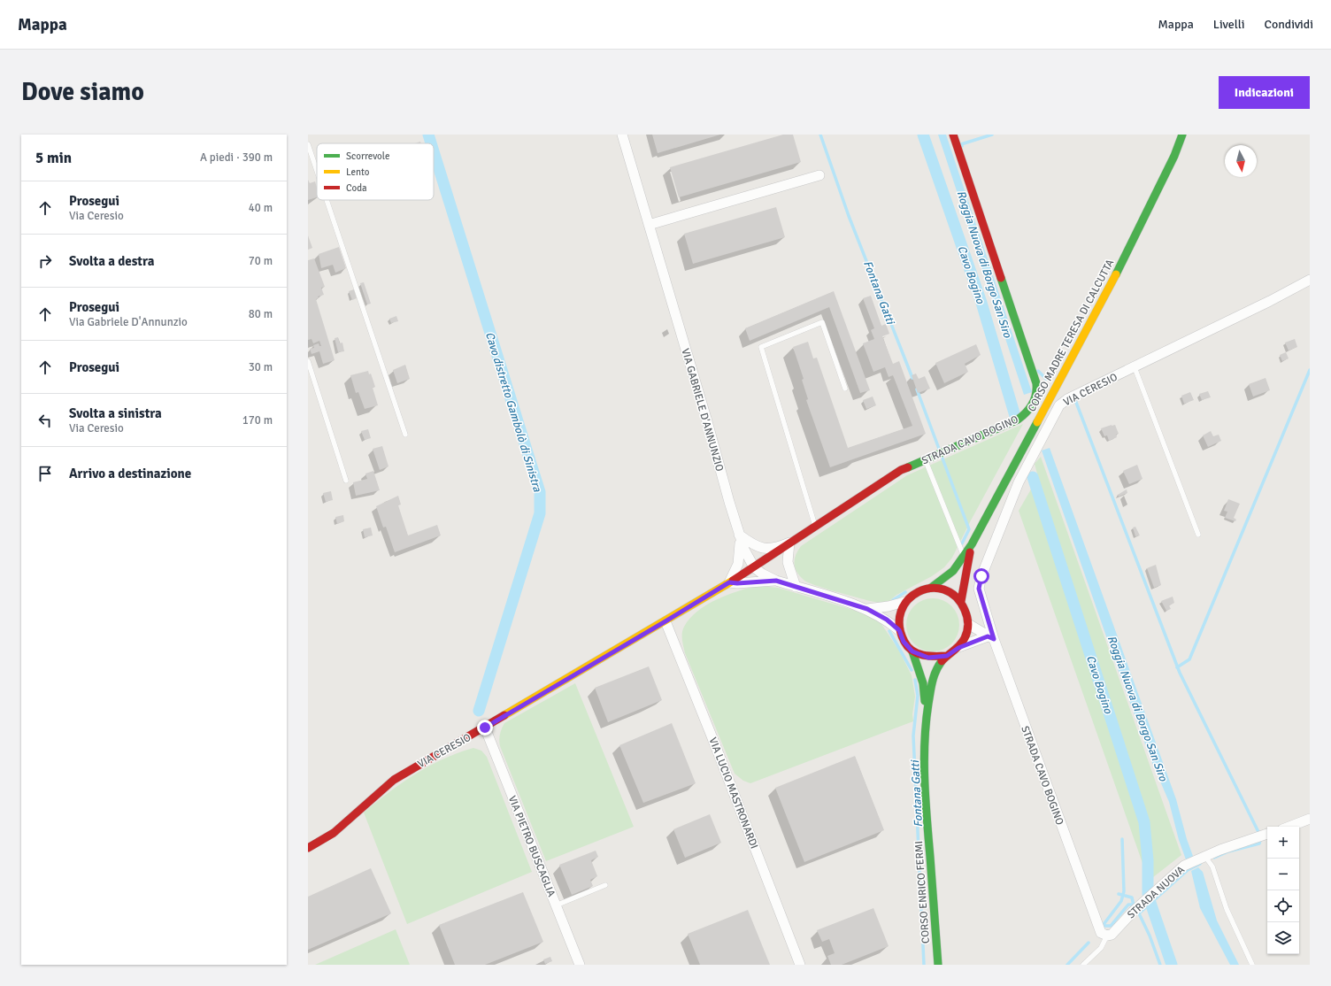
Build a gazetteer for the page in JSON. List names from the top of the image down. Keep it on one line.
{"streets":{"main road":["CORSO MADRE TERESA DI CALCUTTA","VIA CERESIO","STRADA CAVO BOGINO","CORSO ENRICO FERMI"],"street":["VIA GABRIELE D'ANNUNZIO","VIA LUCIO MASTRONARDI","VIA PIETRO BUSCAGLIA","STRADA NUOVA"]},"crossings":[["CORSO MADRE TERESA DI CALCUTTA","VIA GABRIELE D'ANNUNZIO"],["CORSO MADRE TERESA DI CALCUTTA","CORSO ENRICO FERMI"],["VIA CERESIO","VIA GABRIELE D'ANNUNZIO"],["VIA CERESIO","STRADA CAVO BOGINO"],["VIA CERESIO","VIA LUCIO MASTRONARDI"],["VIA CERESIO","VIA PIETRO BUSCAGLIA"],["VIA GABRIELE D'ANNUNZIO","STRADA CAVO BOGINO"],["VIA GABRIELE D'ANNUNZIO","CORSO ENRICO FERMI"],["STRADA CAVO BOGINO","STRADA NUOVA"]],"water":["Roggia Nuova di Borgo San Siro","Cavo Bogino","Fontana Gatti","Cavo distretto Gambolò di Sinistra"],"legend":["Scorrevole","Lento","Coda"],"north":"bottom","page":{"header":"Mappa","nav":["Mappa","Livelli","Condividi"],"buttons":"Indicazioni","title":"Dove siamo","heading":["5 min","A piedi · 390 m"],"list":[["Prosegui","Via Ceresio","40 m"],["Svolta a destra","70 m"],["Prosegui","Via Gabriele D'Annunzio","80 m"],["Prosegui","30 m"],["Svolta a sinistra","Via Ceresio","170 m"],"Arrivo a destinazione"],"map_buttons":["+","−"]}}
